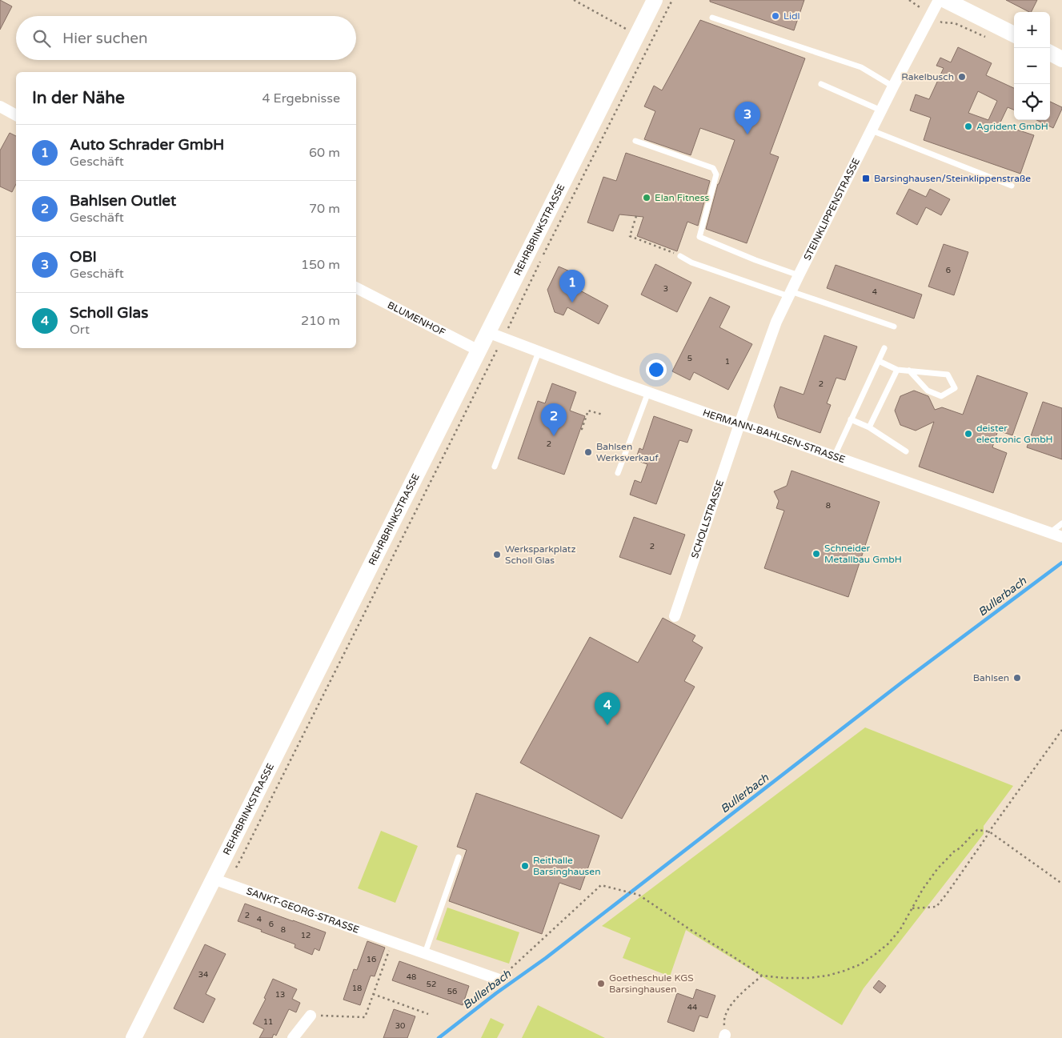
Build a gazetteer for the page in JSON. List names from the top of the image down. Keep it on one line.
{"streets":{"main road":["REHRBRINKSTRASSE"],"street":["STEINKLIPPENSTRASSE","BLUMENHOF","HERMANN-BAHLSEN-STRASSE","SCHOLLSTRASSE","SANKT-GEORG-STRASSE"]},"crossings":[["STEINKLIPPENSTRASSE","HERMANN-BAHLSEN-STRASSE"],["STEINKLIPPENSTRASSE","SCHOLLSTRASSE"],["REHRBRINKSTRASSE","BLUMENHOF"],["REHRBRINKSTRASSE","HERMANN-BAHLSEN-STRASSE"],["REHRBRINKSTRASSE","SANKT-GEORG-STRASSE"],["HERMANN-BAHLSEN-STRASSE","SCHOLLSTRASSE"]],"water":["Bullerbach"],"places":{"other":["Lidl","Rakelbusch","Agrident GmbH","Elan Fitness","deister electronic GmbH","Bahlsen Werksverkauf","Schneider Metallbau GmbH","Werksparkplatz Scholl Glas","Bahlsen","Reithalle Barsinghausen","Goetheschule KGS Barsinghausen"],"transit":["Barsinghausen/Steinklippenstraße"]},"house_numbers":["6","3","4","5","1","2","2","8","2","2","4","6","8","12","16","34","48","52","18","56","13","44","11","30"],"page":{"map_buttons":["+","−"],"search":"Hier suchen","heading":["In der Nähe","4 Ergebnisse"],"pins":["3","1","2","4"],"list":[{"mark":"1","name":"Auto Schrader GmbH","note":"Geschäft","value":"60 m"},{"mark":"2","name":"Bahlsen Outlet","note":"Geschäft","value":"70 m"},{"mark":"3","name":"OBI","note":"Geschäft","value":"150 m"},{"mark":"4","name":"Scholl Glas","note":"Ort","value":"210 m"}]}}
